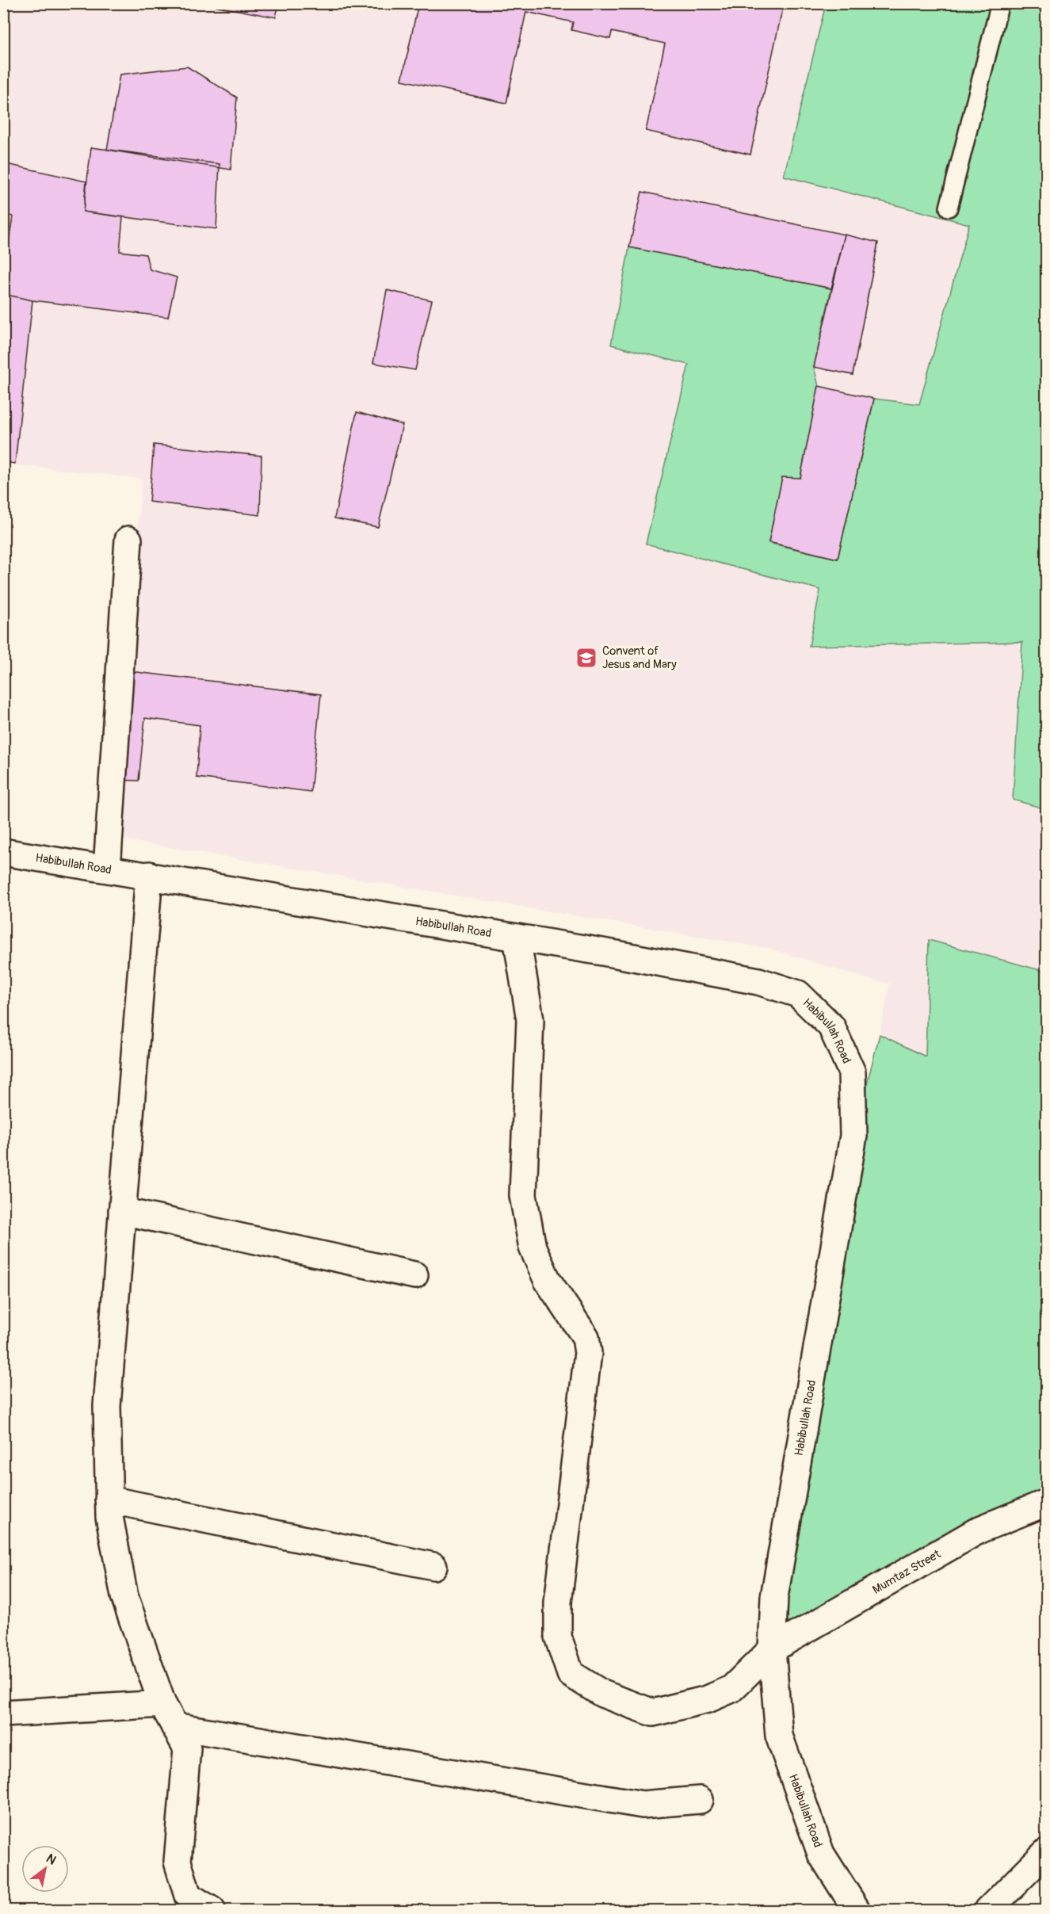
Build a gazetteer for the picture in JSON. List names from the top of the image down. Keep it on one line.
{"streets":{"street":["Habibullah Road","Mumtaz Street"]},"crossings":[["Habibullah Road","Mumtaz Street"]],"places":{"school or university":["Convent of Jesus and Mary"]},"north":"top right"}
